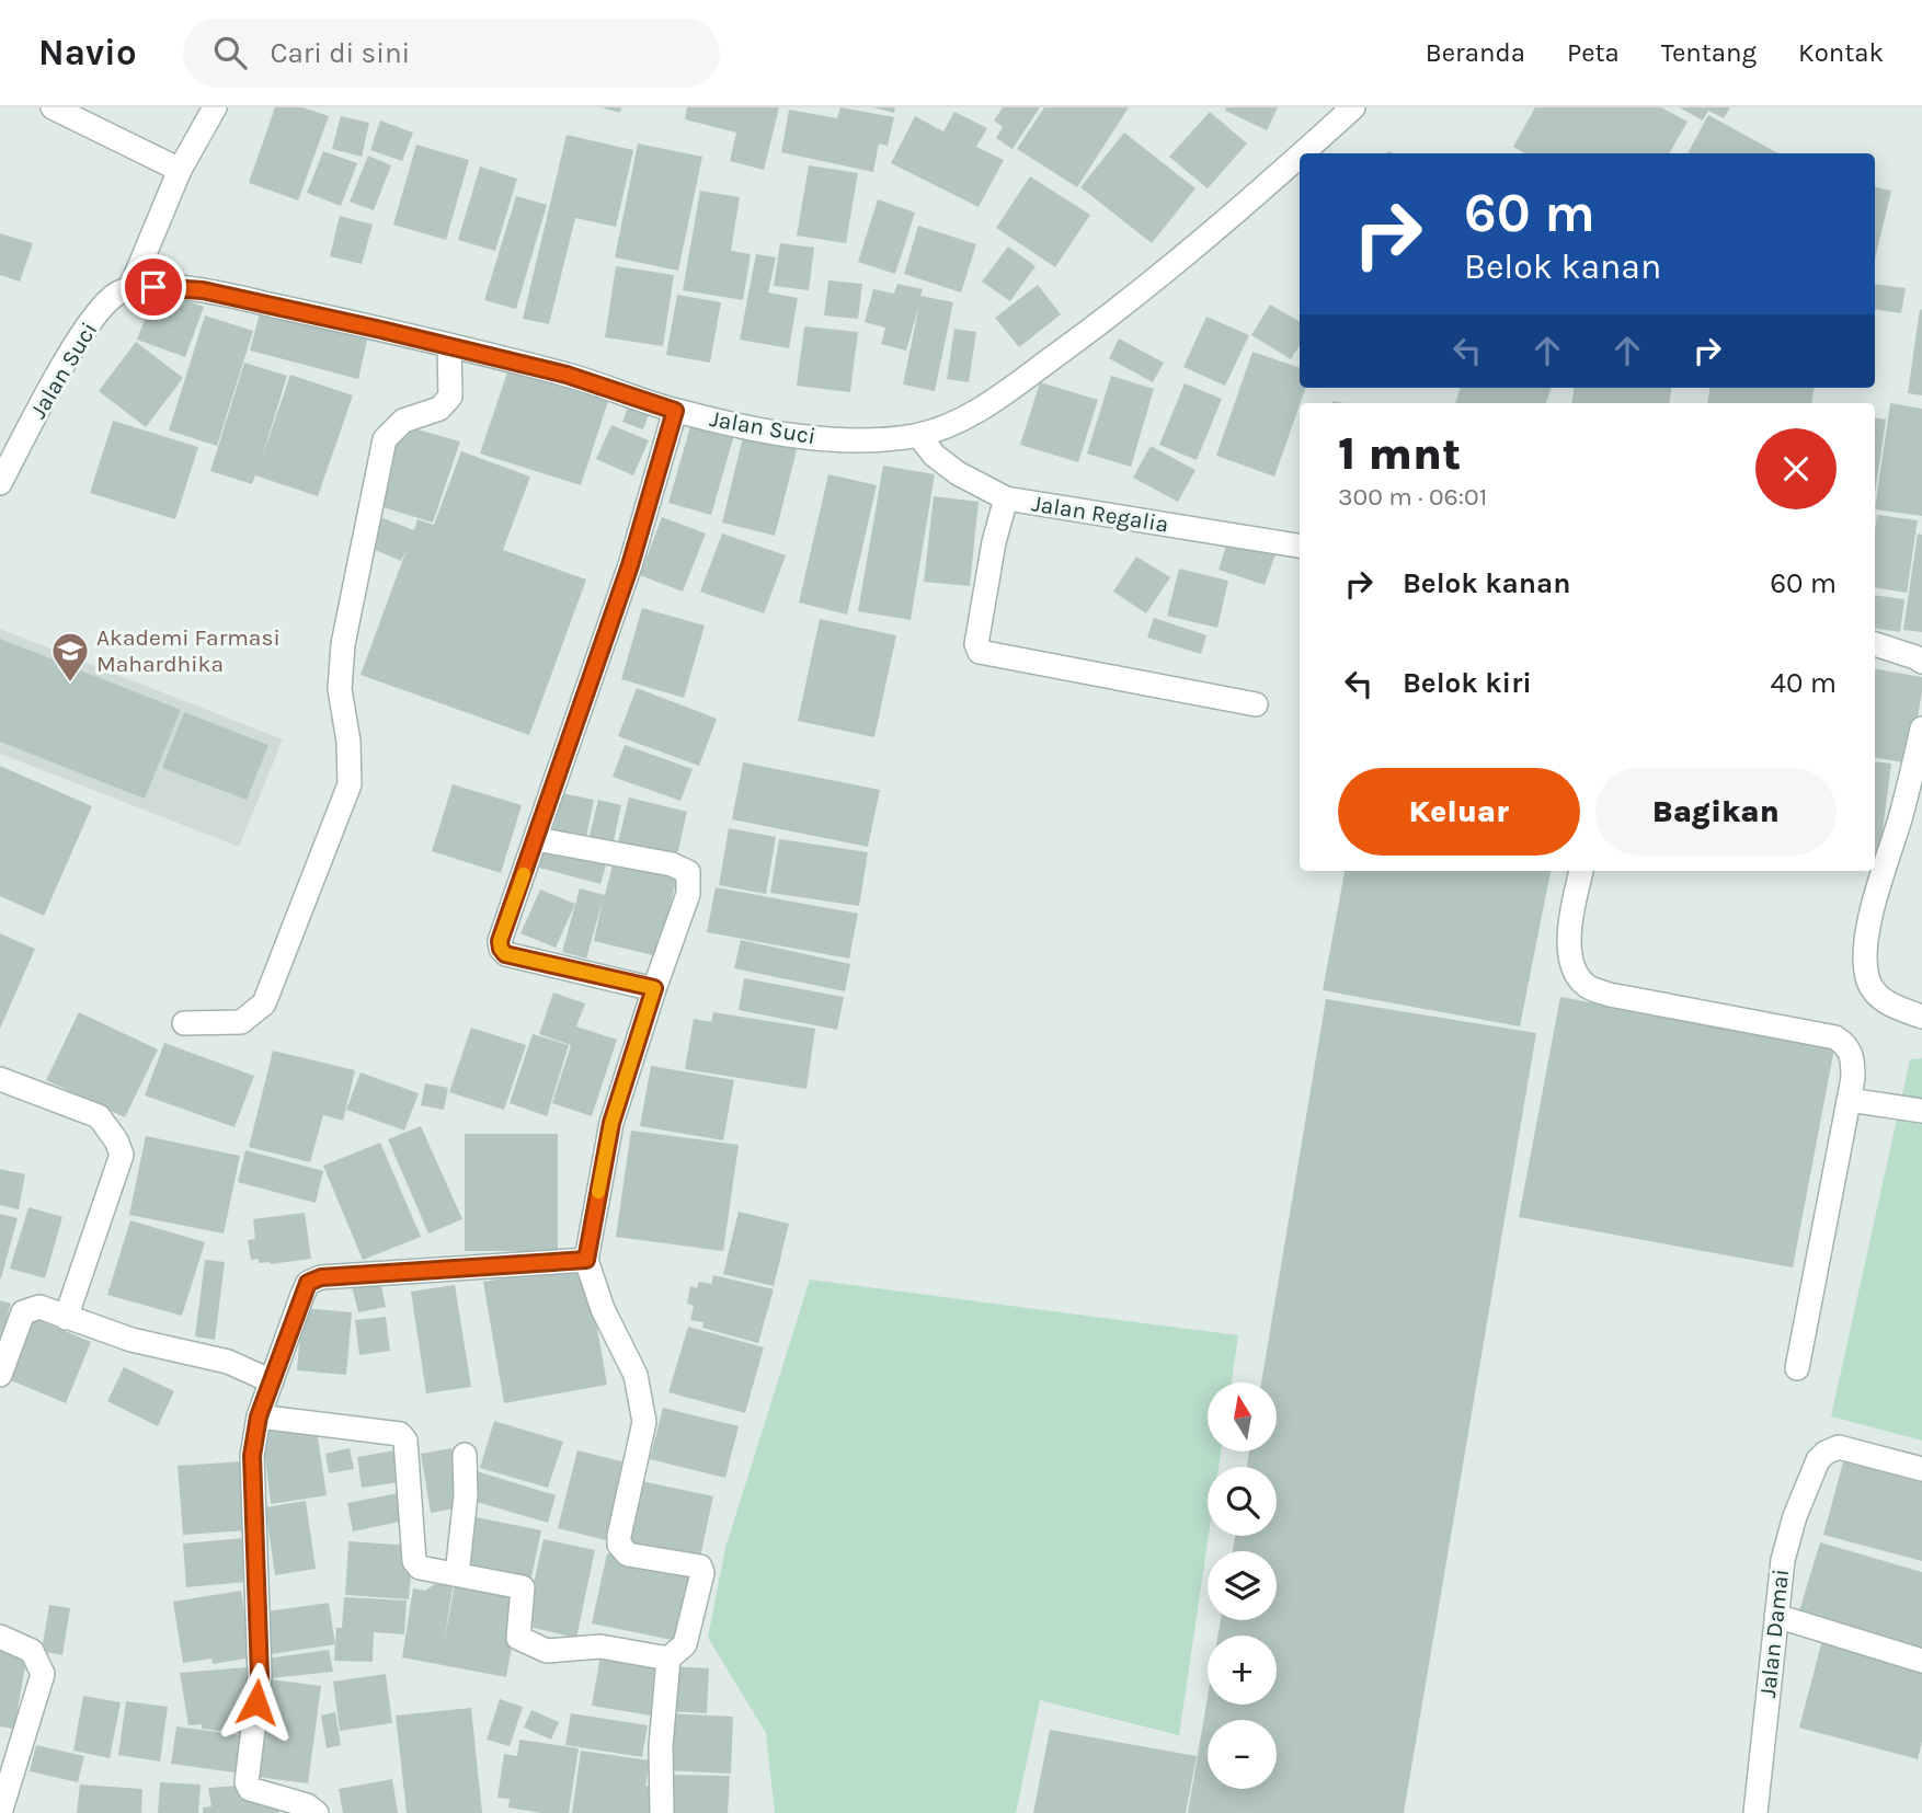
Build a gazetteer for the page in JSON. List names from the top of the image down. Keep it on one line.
{"streets":{"street":["Jalan Suci","Jalan Regalia","Jalan Damai"]},"crossings":[["Jalan Suci","Jalan Regalia"]],"places":{"school or university":["Akademi Farmasi Mahardhika"]},"north":"top","page":{"header":"Navio","search":"Cari di sini","nav":["Beranda","Peta","Tentang","Kontak"],"turn":["60 m","Belok kanan"],"heading":["1 mnt","300 m · 06:01"],"list":[{"name":"Belok kanan","value":"60 m"},{"name":"Belok kiri","value":"40 m"}],"buttons":["Keluar","Bagikan"],"map_buttons":["+","−"]}}
